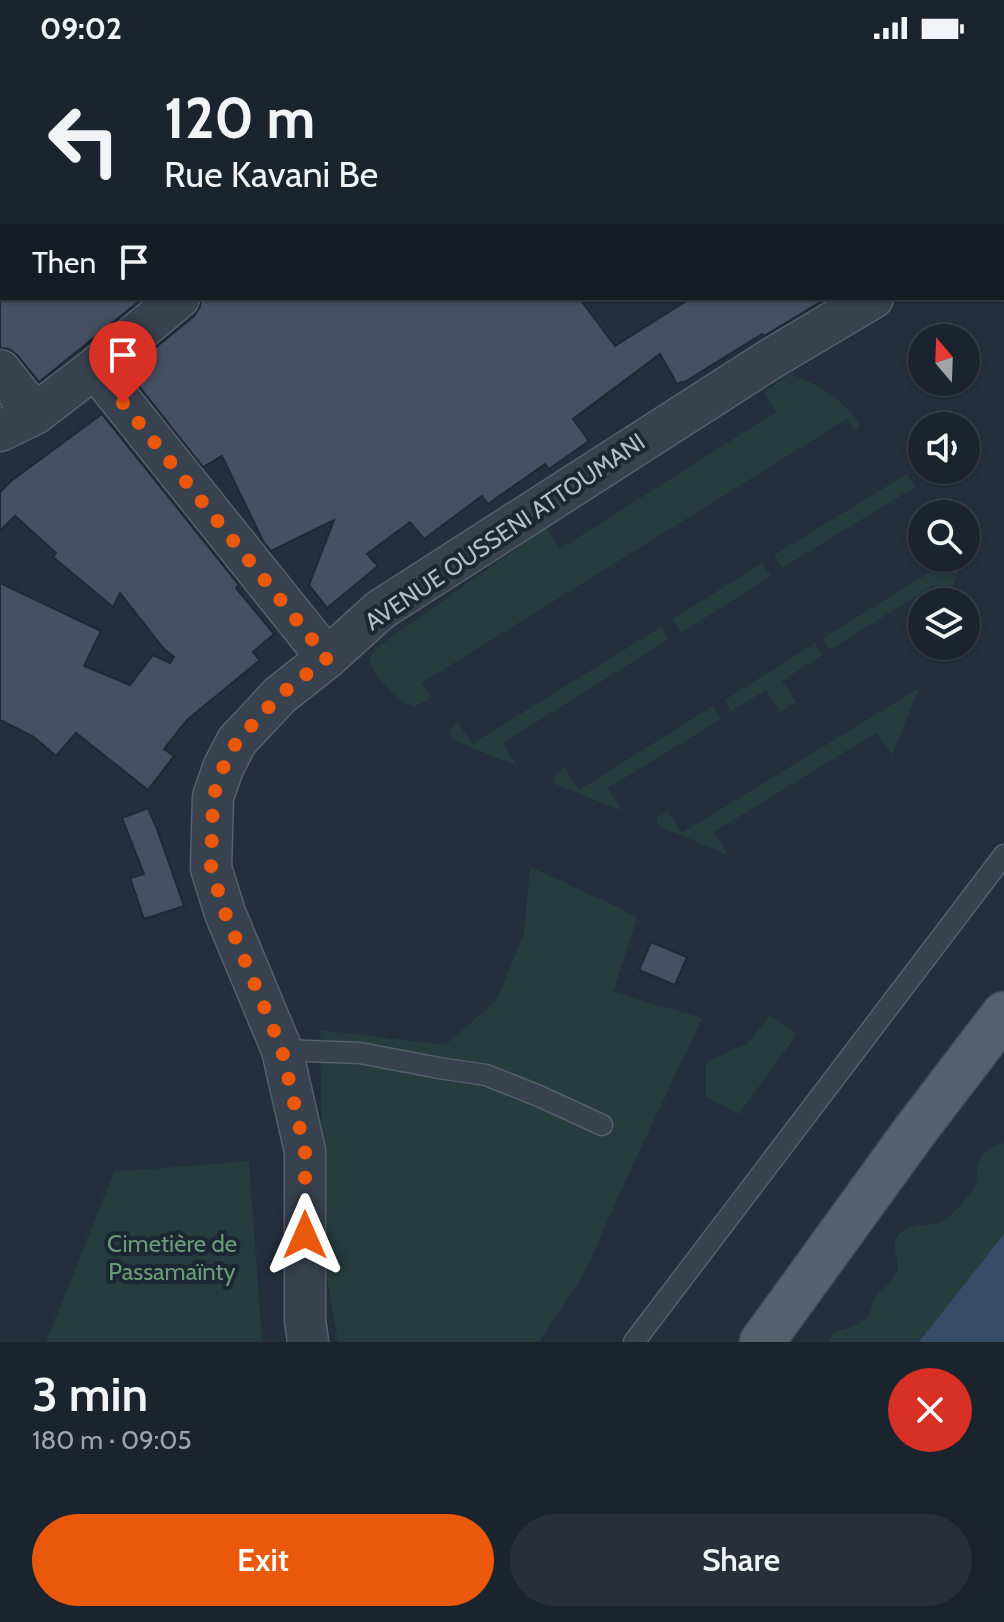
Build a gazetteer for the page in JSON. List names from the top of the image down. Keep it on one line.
{"streets":{"street":["AVENUE OUSSENI ATTOUMANI"]},"parks":["Cimetière de Passamaïnty"],"north":"top","page":{"status":"09:02","turn":["120 m","Rue Kavani Be"],"then":"Then","heading":["3 min","180 m · 09:05"],"buttons":["Exit","Share"]}}
